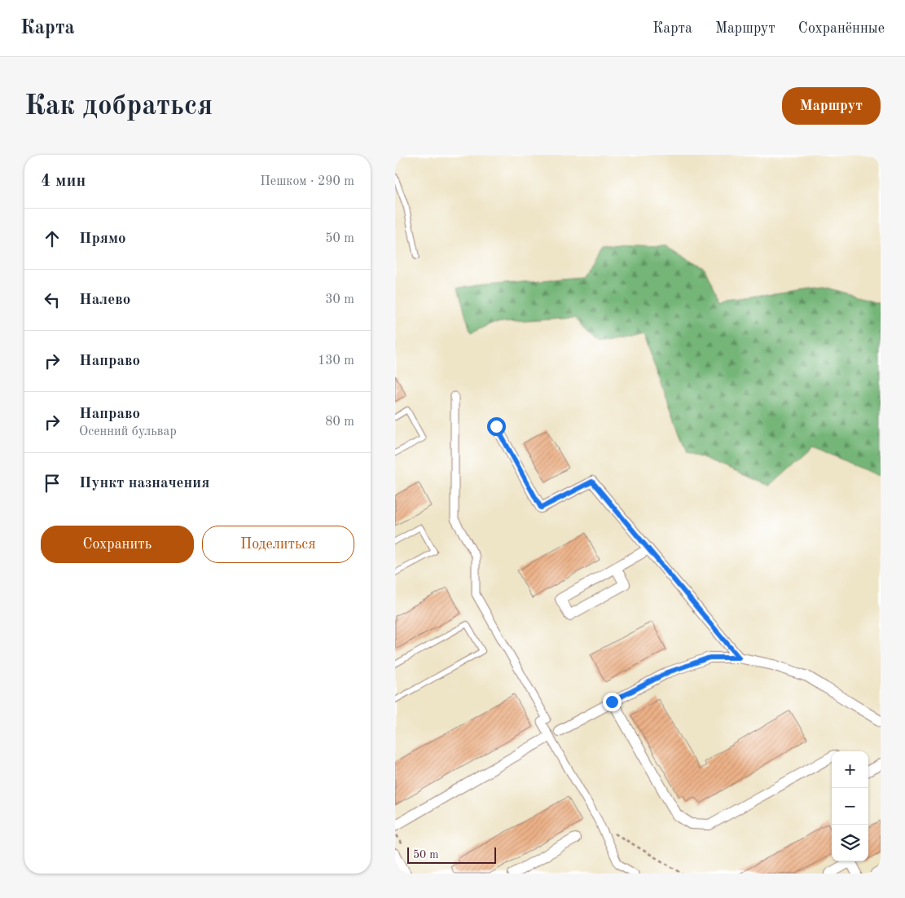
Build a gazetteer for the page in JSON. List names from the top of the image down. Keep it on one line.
{"scale_bar":"50 m","page":{"header":"Карта","nav":["Карта","Маршрут","Сохранённые"],"buttons":["Маршрут",["Сохранить","Поделиться"]],"title":"Как добраться","heading":["4 мин","Пешком · 290 m"],"list":[["Прямо","50 m"],["Налево","30 m"],["Направо","130 m"],["Направо","Осенний бульвар","80 m"],"Пункт назначения"],"map_buttons":["+","−"],"scale":"50 m"}}
